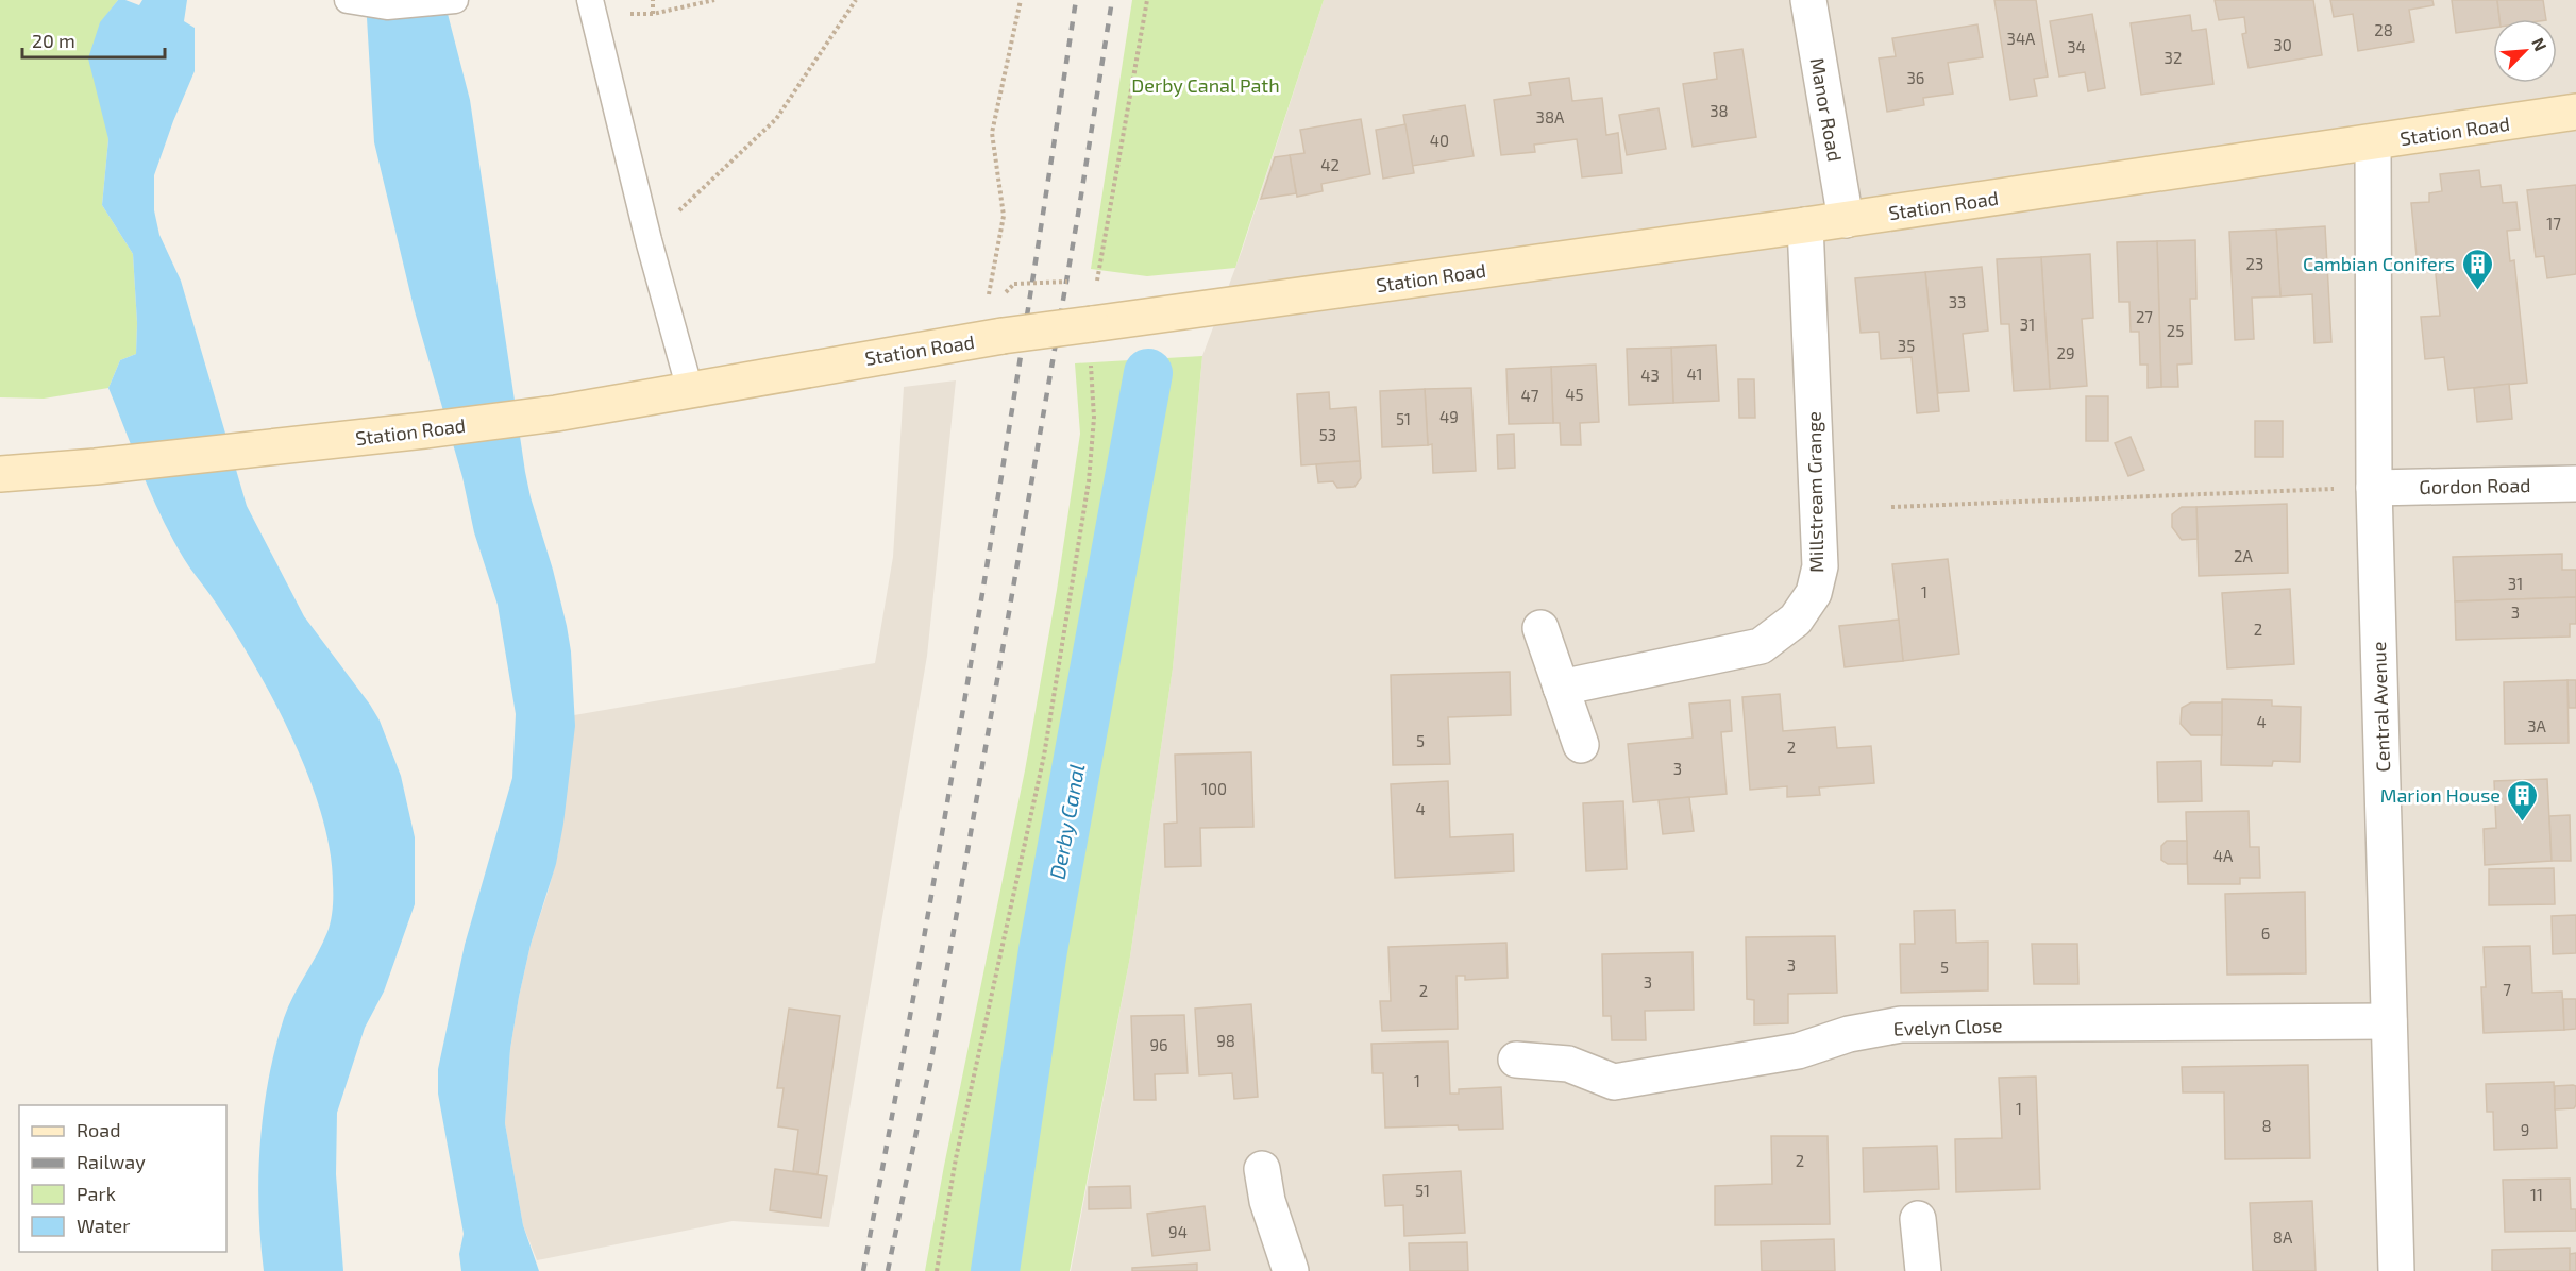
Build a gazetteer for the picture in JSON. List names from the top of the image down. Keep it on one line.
{"streets":{"main road":["Station Road"],"street":["Manor Road","Gordon Road","Millstream Grange","Central Avenue","Evelyn Close"]},"crossings":[["Manor Road","Station Road"],["Station Road","Millstream Grange"],["Station Road","Central Avenue"],["Gordon Road","Central Avenue"],["Central Avenue","Evelyn Close"]],"water":["Derby Canal"],"parks":["Derby Canal Path"],"places":{"building":["Cambian Conifers","Marion House"]},"house_numbers":["28","34A","30","34","32","36","38","38A","40","42","17","23","33","27","31","25","35","29","41","43","45","47","49","51","53","2A","31","1","3","2","4","3A","5","2","3","100","4","4A","6","3","5","3","7","2","98","96","1","1","8","9","2","51","11","94","8A"],"legend":["Road","Railway","Park","Water"],"scale_bar":"20 m","north":"top right"}
